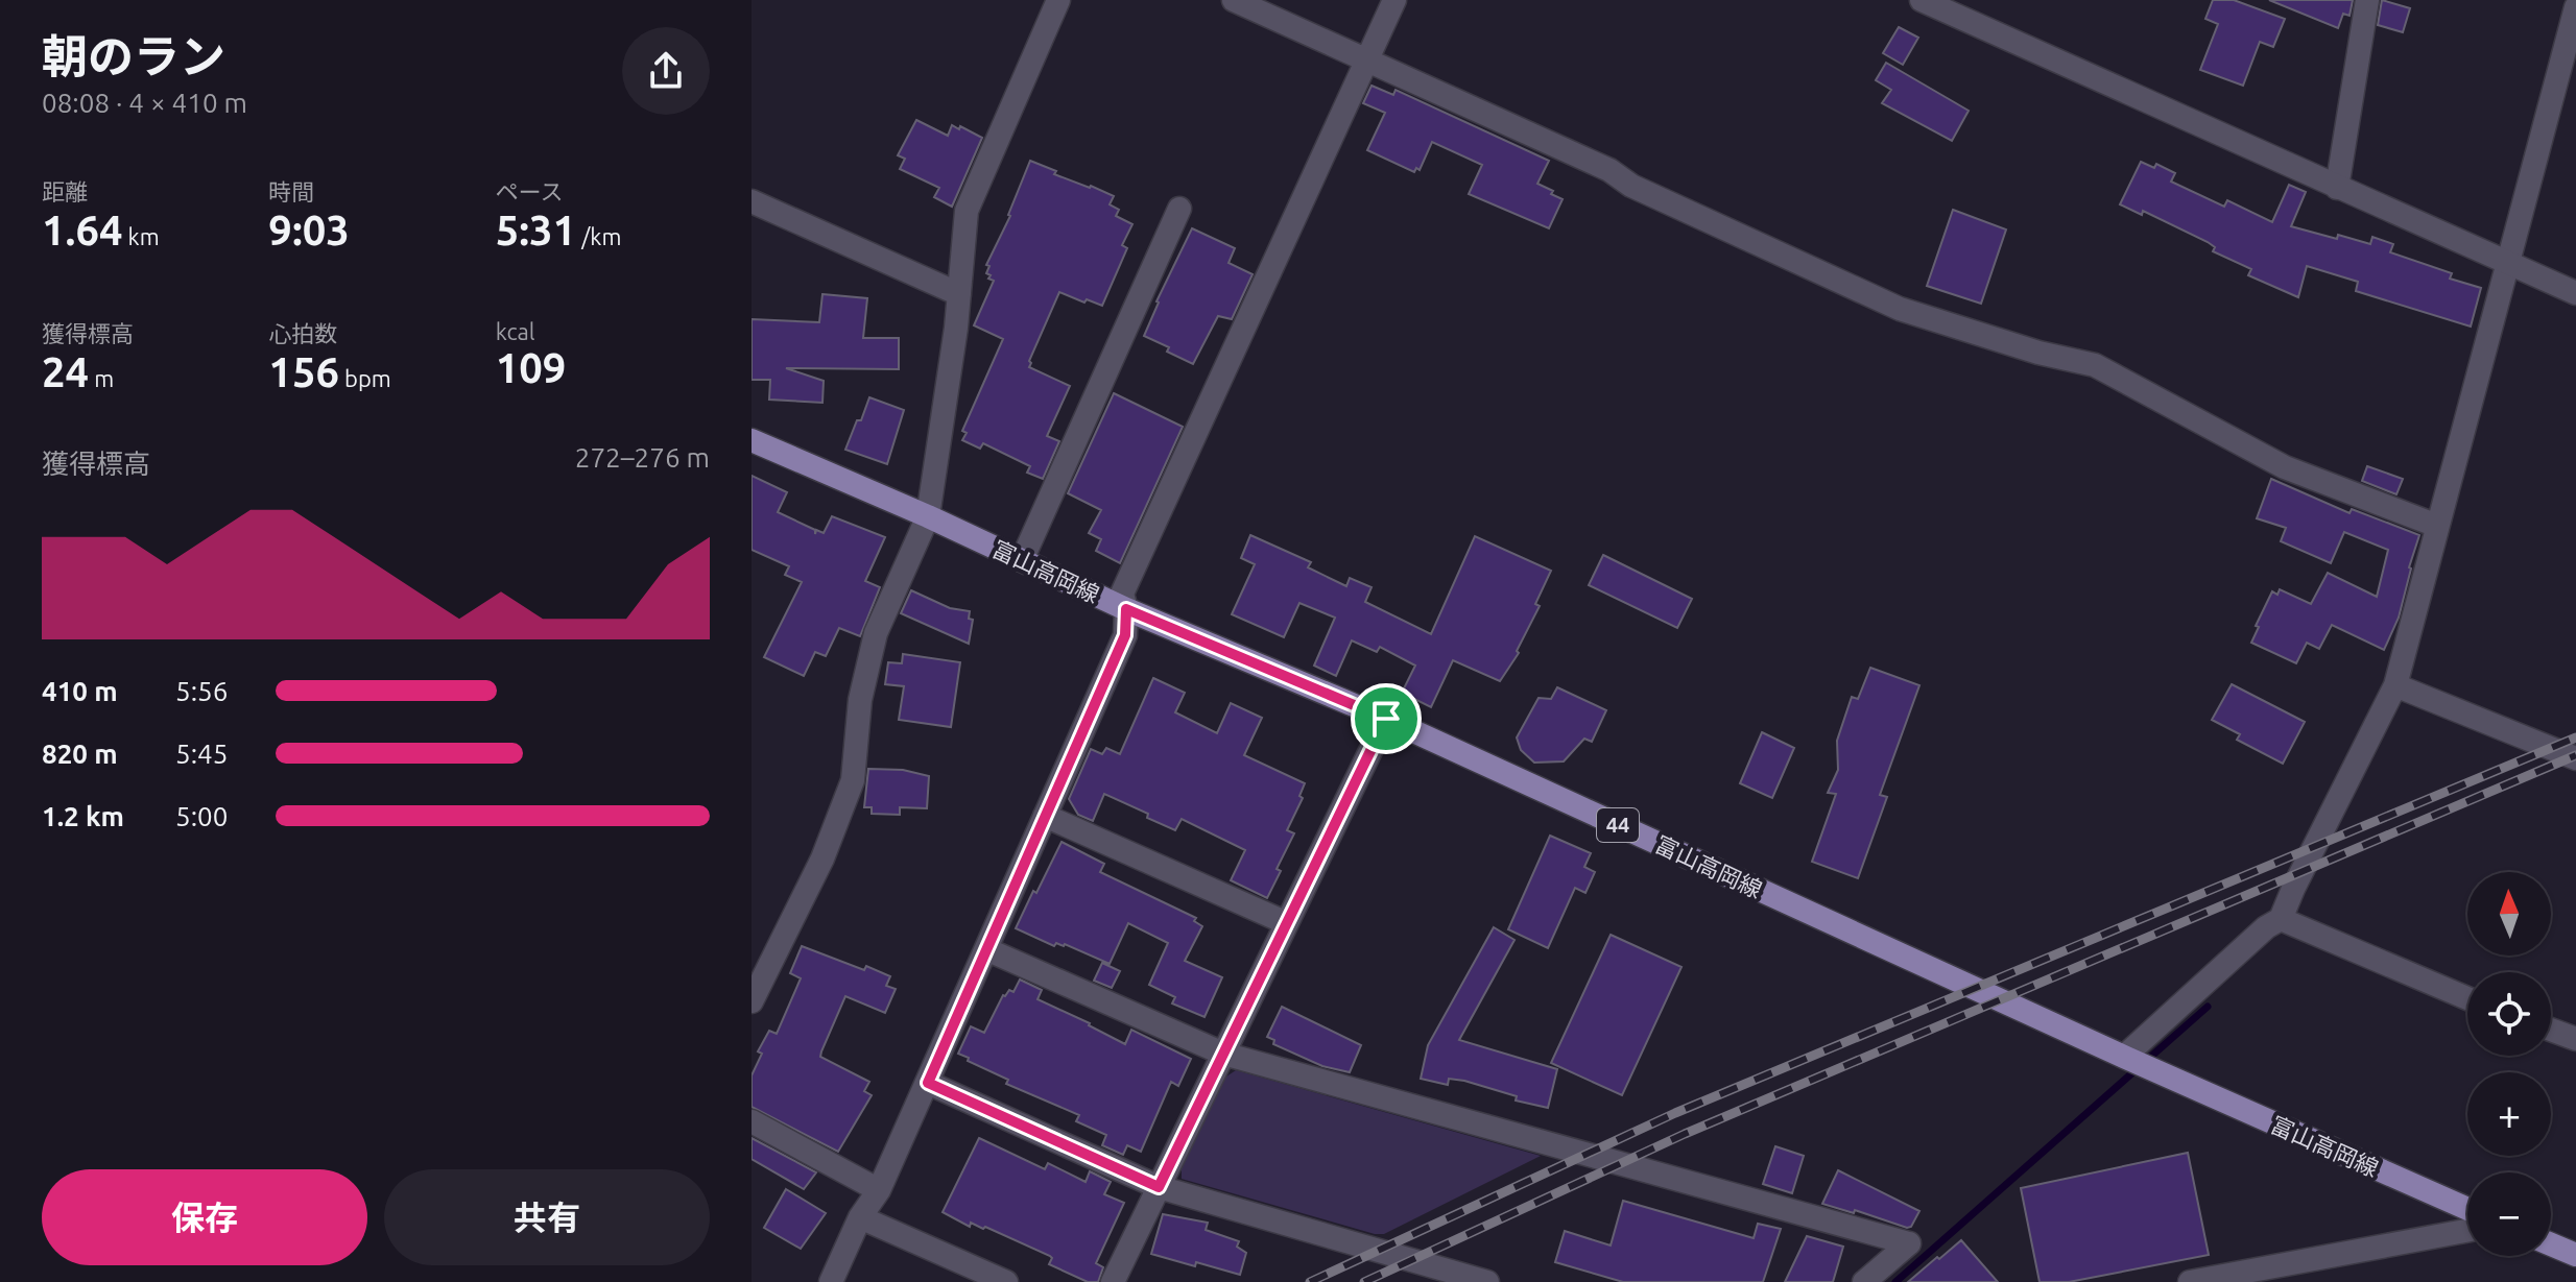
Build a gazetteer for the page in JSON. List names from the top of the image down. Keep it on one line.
{"streets":{"main road":["富山高岡線","44"]},"north":"top","page":{"heading":["朝のラン","08:08 · 4 × 410 m"],"stats":[["距離","1.64 km"],["時間","9:03"],["ペース","5:31 /km"],["獲得標高","24 m"],["心拍数","156 bpm"],["kcal","109"]],"chart":["獲得標高","272–276 m"],"list":[{"name":"410 m","note":"5:56"},{"name":"820 m","note":"5:45"},{"name":"1.2 km","note":"5:00"}],"map_buttons":["+","−"],"buttons":["保存","共有"]}}
